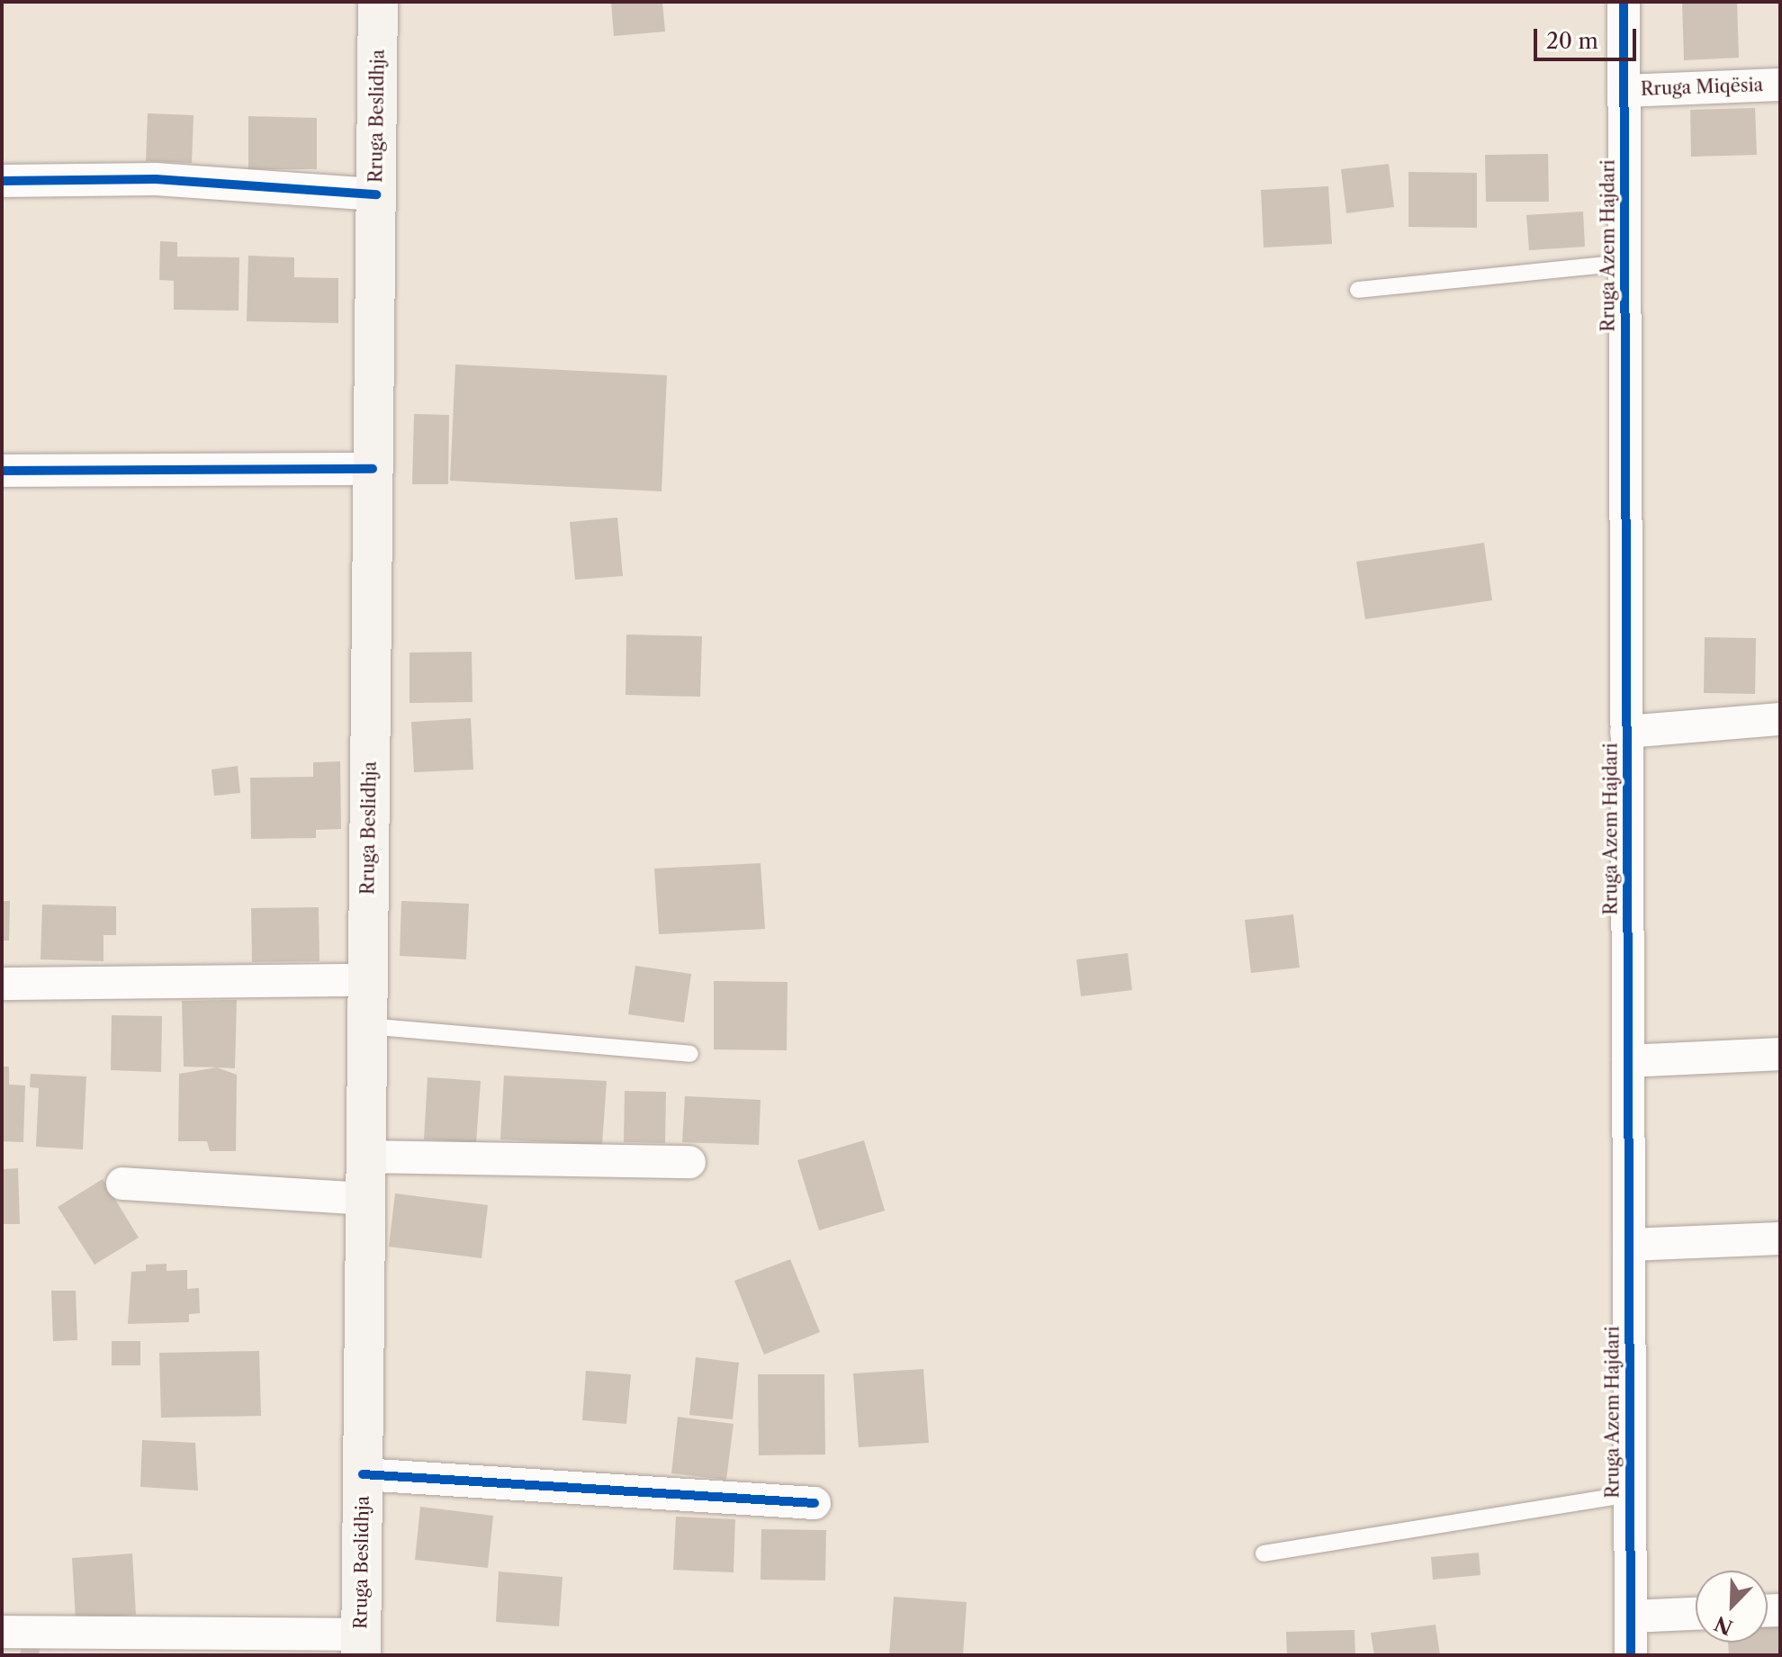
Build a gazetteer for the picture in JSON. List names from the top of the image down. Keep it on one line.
{"streets":{"main road":["Rruga Beslidhja"],"street":["Rruga Miqësia","Rruga Azem Hajdari"]},"crossings":[["Rruga Miqësia","Rruga Azem Hajdari"]],"scale_bar":"20 m","north":"bottom left"}
